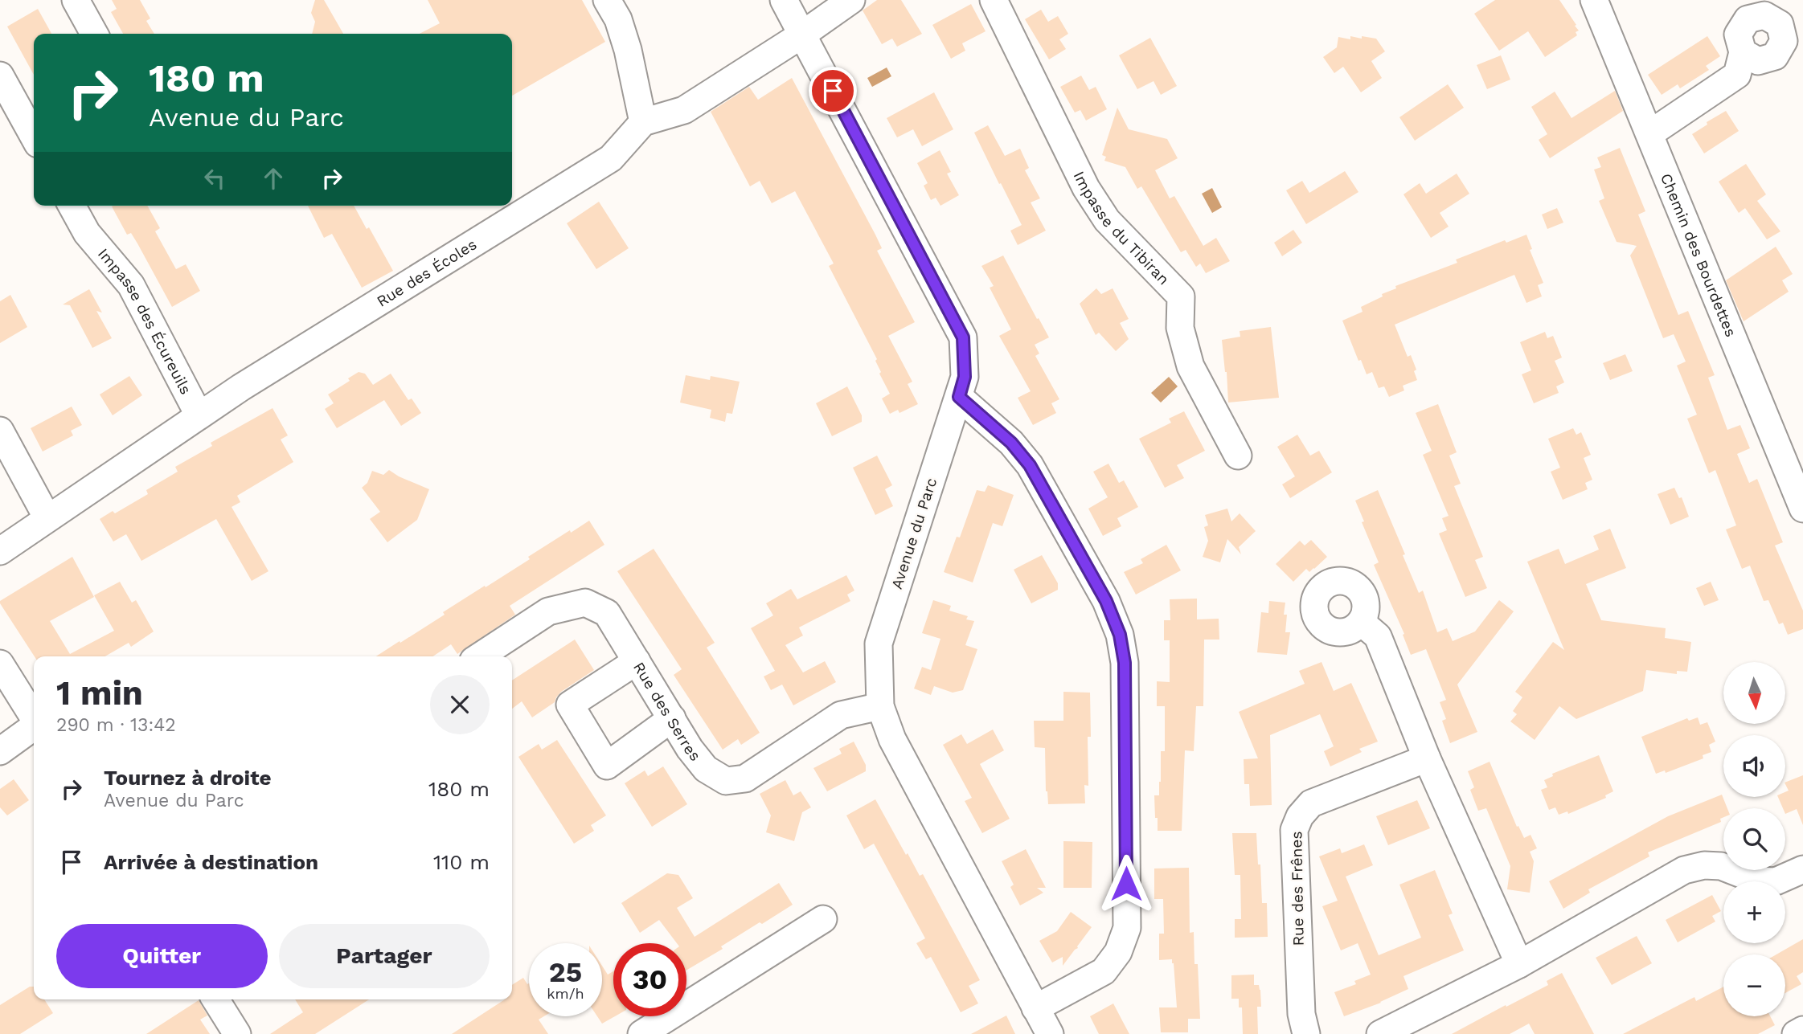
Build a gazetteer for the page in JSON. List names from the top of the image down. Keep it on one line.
{"streets":{"street":["Impasse du Tibiran","Chemin des Bourdettes","Rue des Écoles","Impasse des Écureuils","Avenue du Parc","Rue des Serres","Rue des Frênes"]},"crossings":[["Rue des Écoles","Impasse des Écureuils"],["Avenue du Parc","Rue des Serres"]],"north":"bottom","page":{"turn":["180 m","Avenue du Parc"],"heading":["1 min","290 m · 13:42"],"map_buttons":["+","−"],"list":[{"name":"Tournez à droite","note":"Avenue du Parc","value":"180 m"},{"name":"Arrivée à destination","value":"110 m"}],"buttons":["Quitter","Partager"],"speed":"25 km/h","limit":"30"}}
